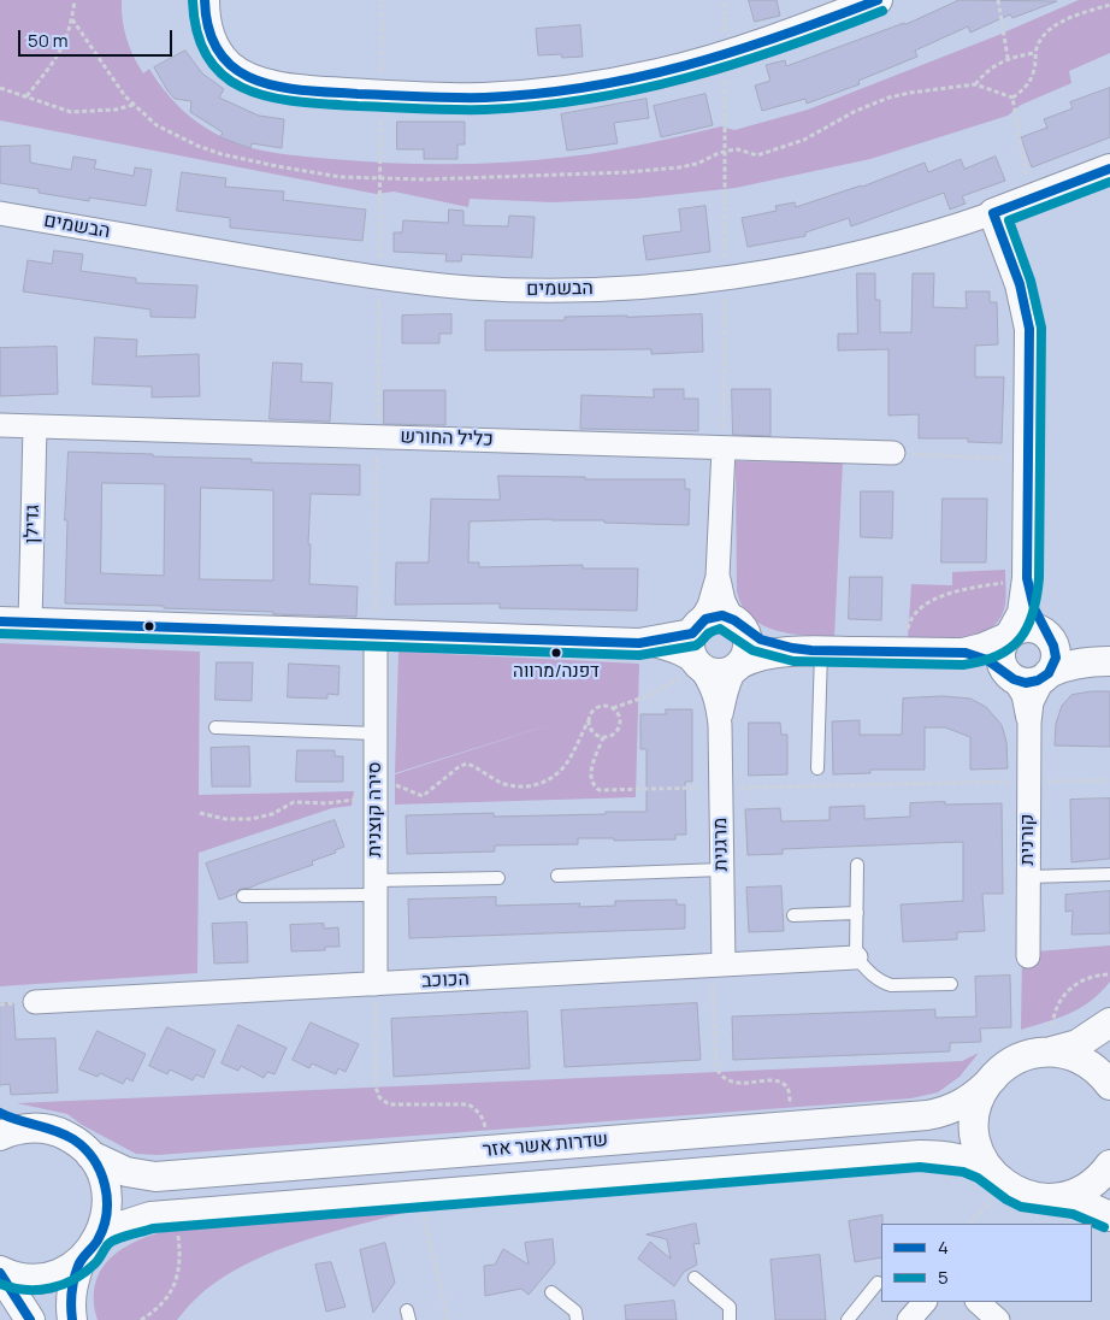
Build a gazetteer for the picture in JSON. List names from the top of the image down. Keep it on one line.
{"streets":{"street":["הבשמים","כליל החורש","גדילן","סירה קוצנית","קורנית","מרגנית","הכוכב","שדרות אשר אזר"]},"crossings":[["כליל החורש","גדילן"],["סירה קוצנית","הכוכב"],["מרגנית","הכוכב"]],"places":["דפנה/מרווה"],"lines":["transit line 4","transit line 5"],"legend":["4","5"],"scale_bar":"50 m"}
